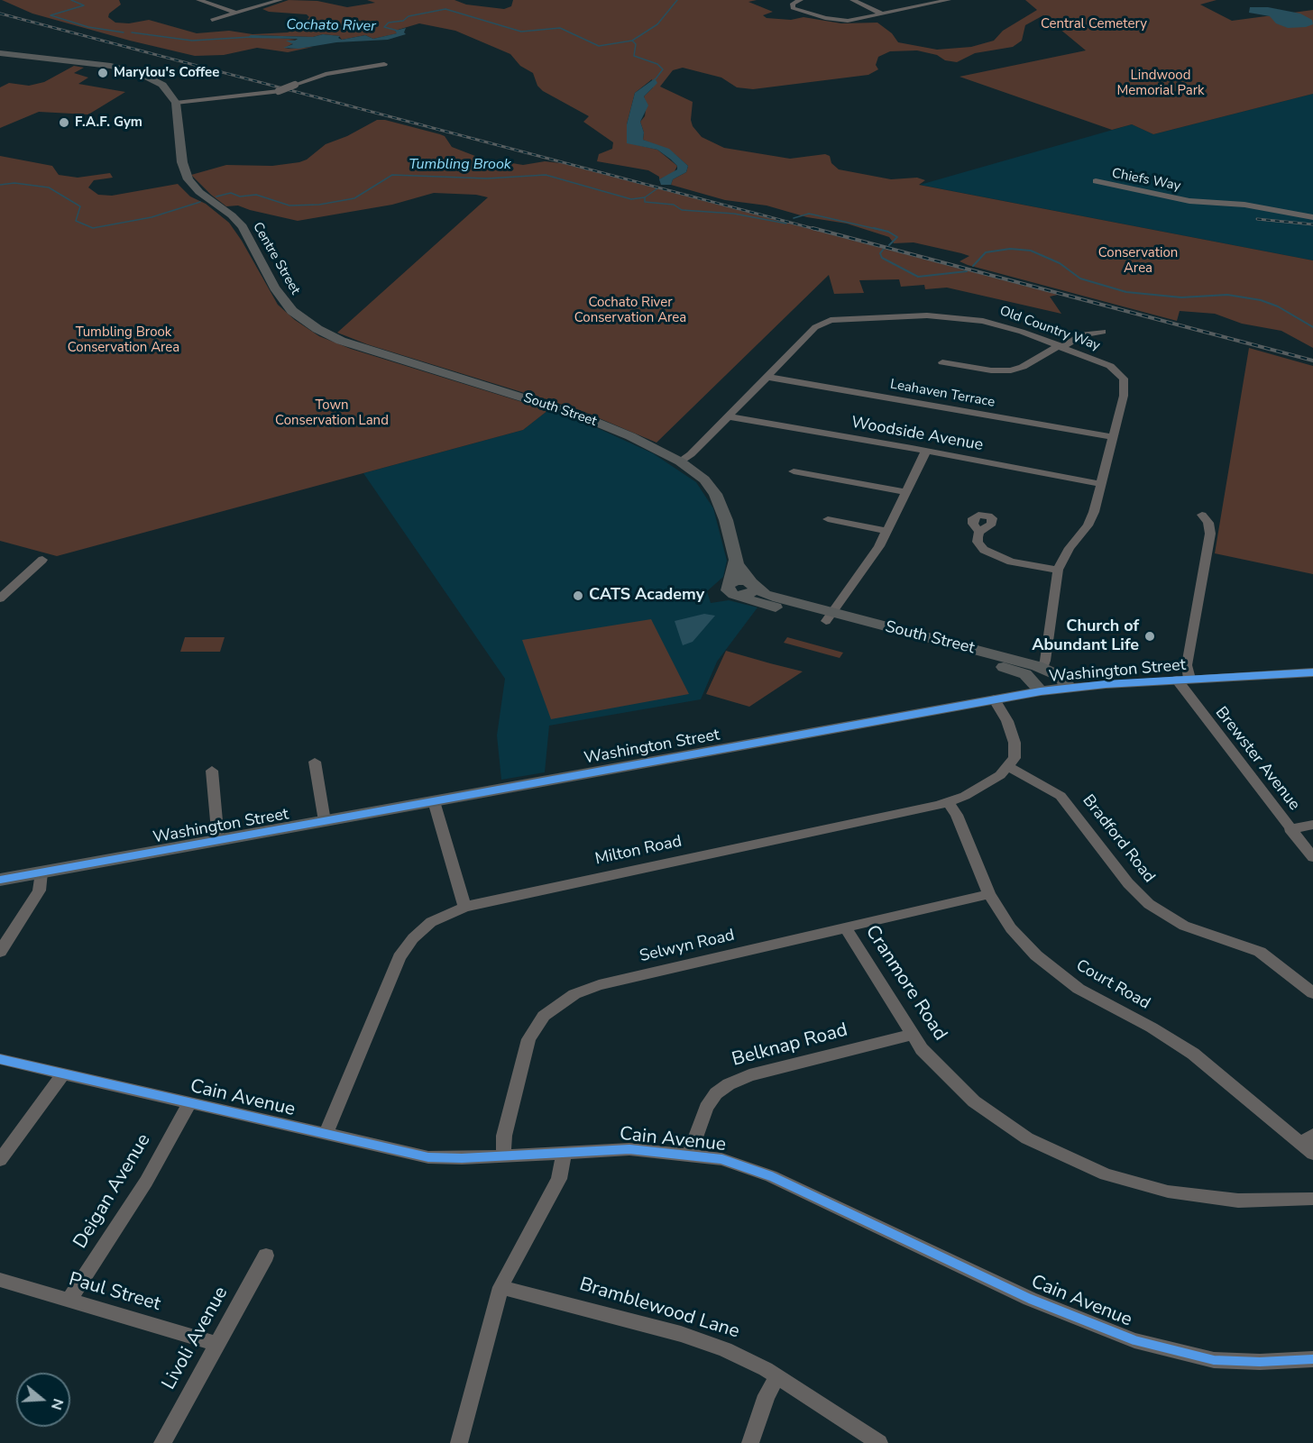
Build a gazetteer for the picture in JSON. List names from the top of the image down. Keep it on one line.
{"streets":{"main road":["Centre Street","South Street","Washington Street"],"street":["Chiefs Way","Old Country Way","Leahaven Terrace","Woodside Avenue","Brewster Avenue","Bradford Road","Milton Road","Selwyn Road","Cranmore Road","Court Road","Belknap Road","Cain Avenue","Deigan Avenue","Paul Street","Bramblewood Lane","Livoli Avenue"]},"crossings":[["Centre Street","South Street"],["Old Country Way","Leahaven Terrace"],["Old Country Way","South Street"],["Old Country Way","Woodside Avenue"],["South Street","Washington Street"],["Washington Street","Brewster Avenue"],["Bradford Road","Milton Road"],["Milton Road","Court Road"],["Milton Road","Cain Avenue"],["Selwyn Road","Cranmore Road"],["Selwyn Road","Court Road"],["Selwyn Road","Cain Avenue"],["Cranmore Road","Belknap Road"],["Belknap Road","Cain Avenue"],["Cain Avenue","Deigan Avenue"],["Deigan Avenue","Paul Street"],["Paul Street","Livoli Avenue"]],"water":["Cochato River","Tumbling Brook"],"parks":["Central Cemetery","Lindwood Memorial Park","Conservation Area","Cochato River Conservation Area","Tumbling Brook Conservation Area","Town Conservation Land"],"places":["Marylou's Coffee","F.A.F. Gym","CATS Academy","Church of Abundant Life"],"north":"right"}
